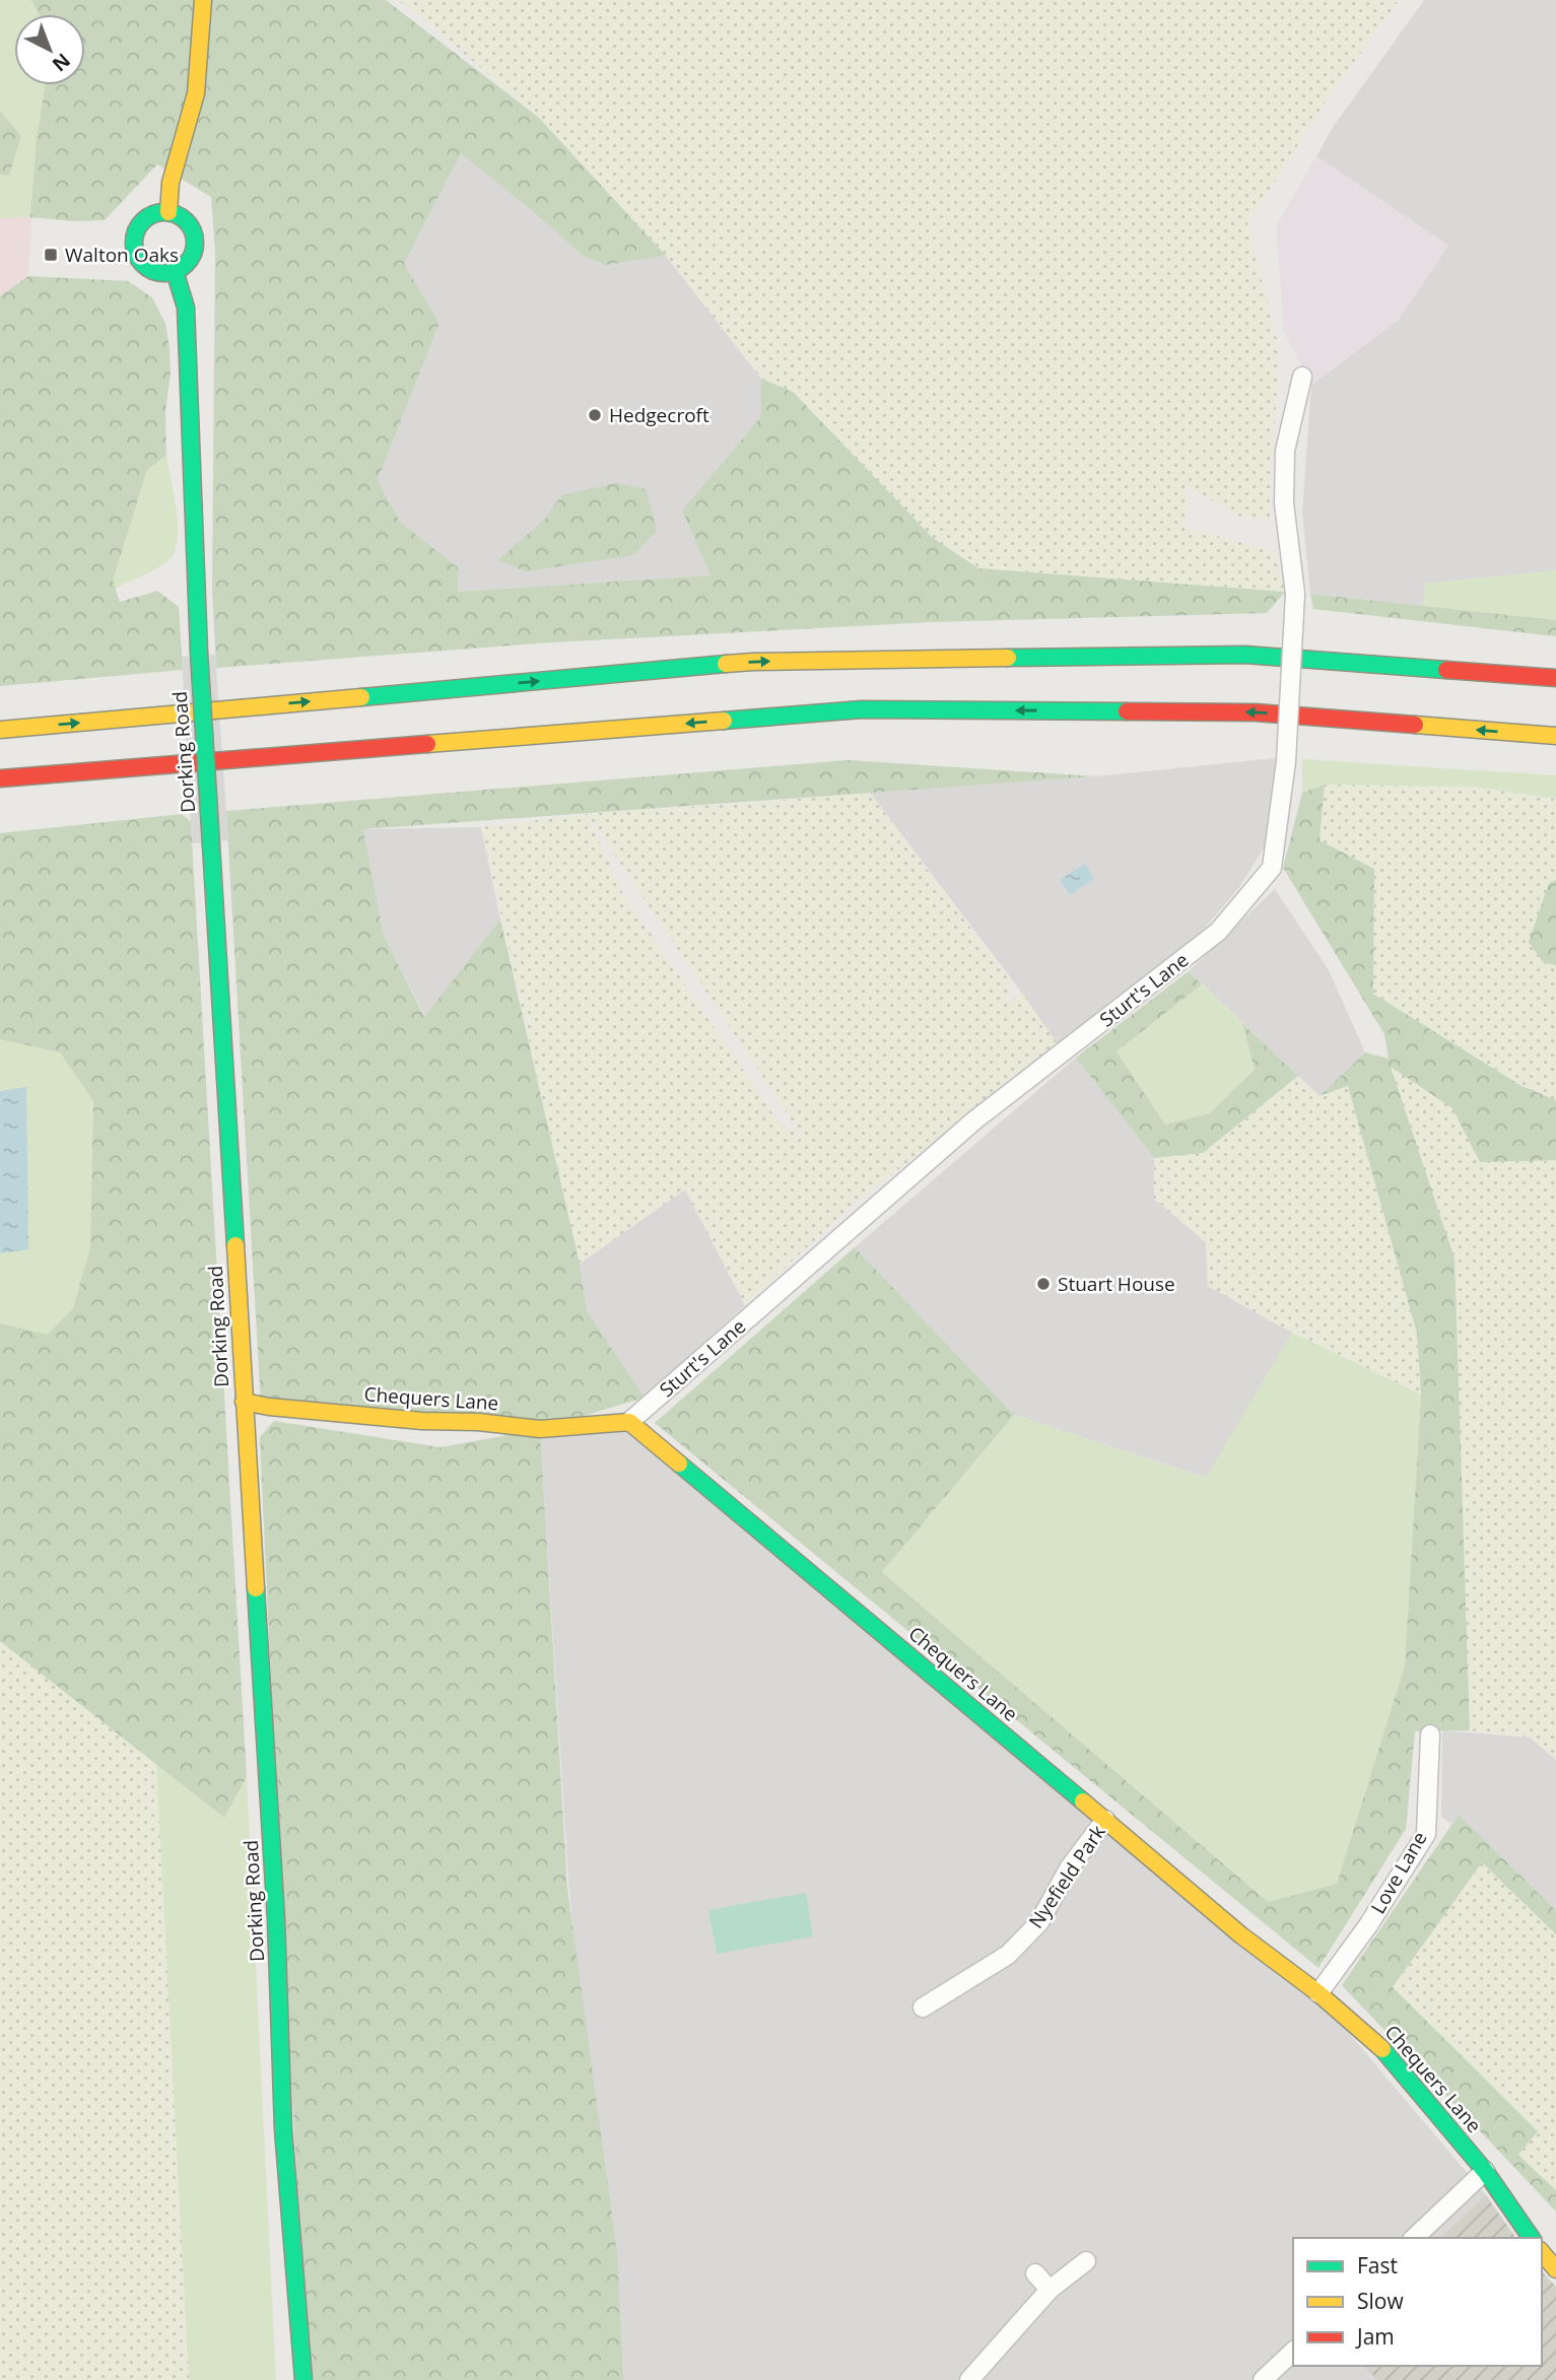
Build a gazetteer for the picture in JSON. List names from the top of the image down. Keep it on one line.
{"streets":{"main road":["Dorking Road","Chequers Lane"],"street":["Sturt's Lane","Love Lane","Nyefield Park"]},"crossings":[["Dorking Road","Chequers Lane"],["Sturt's Lane","Chequers Lane"],["Chequers Lane","Love Lane"],["Chequers Lane","Nyefield Park"]],"places":{"transit":["Walton Oaks"],"other":["Hedgecroft","Stuart House"]},"legend":["Fast","Slow","Jam"],"north":"bottom right"}
